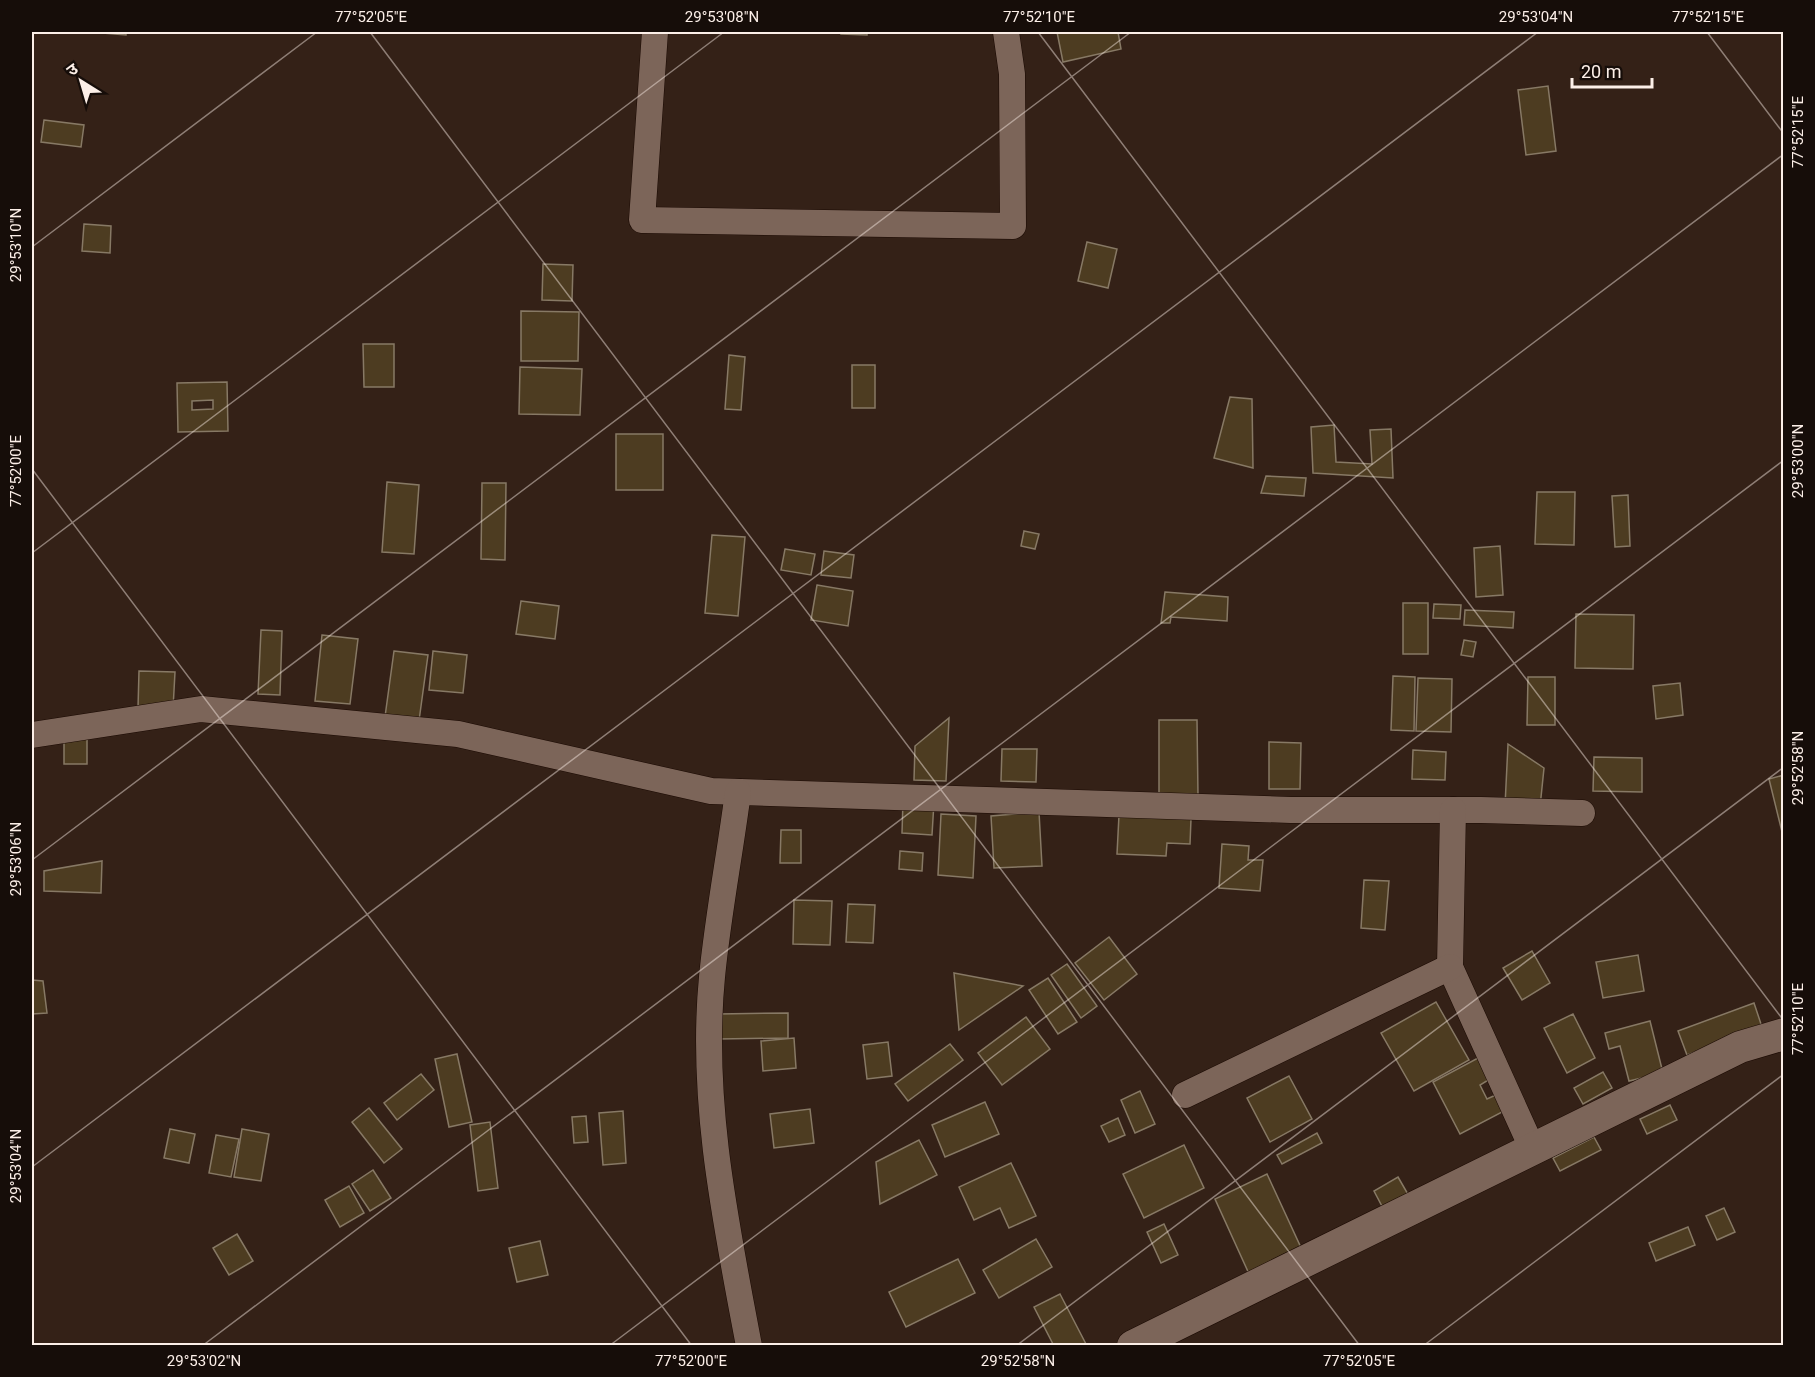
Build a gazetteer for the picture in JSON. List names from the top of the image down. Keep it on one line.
{"scale_bar":"20 m","north":"top left","coordinates":["77°52'05\"E","29°53'08\"N","77°52'10\"E","29°53'04\"N","77°52'15\"E","29°53'10\"N","29°53'00\"N","77°52'00\"E","29°52'58\"N","29°53'06\"N","29°53'02\"N"]}
